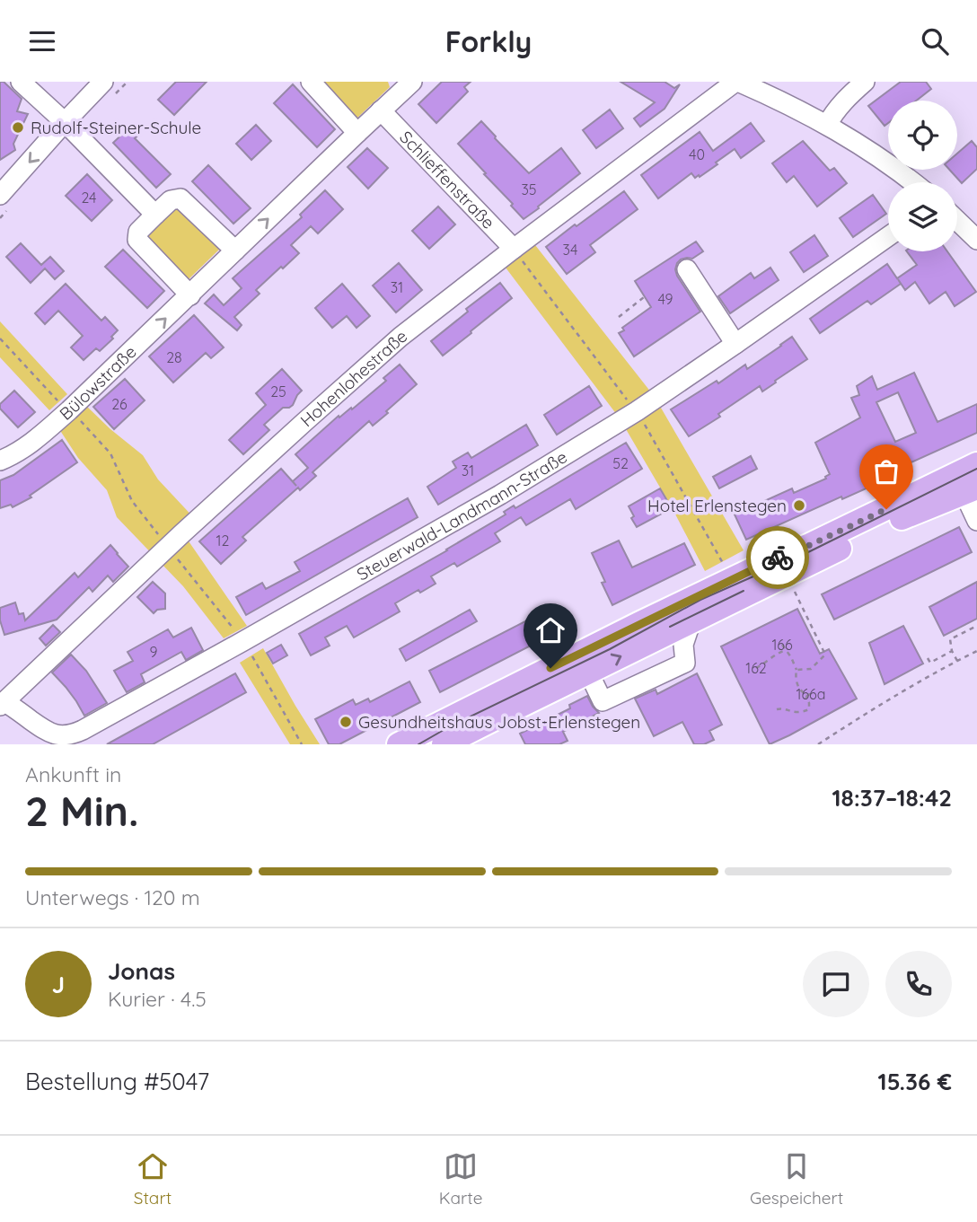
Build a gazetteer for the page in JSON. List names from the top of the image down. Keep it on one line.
{"streets":{"street":["Schlieffenstraße","Hohenlohestraße","Bülowstraße","Steuerwald-Landmann-Straße"]},"crossings":[["Schlieffenstraße","Hohenlohestraße"],["Schlieffenstraße","Bülowstraße"],["Hohenlohestraße","Steuerwald-Landmann-Straße"]],"one_way":["Bülowstraße"],"places":["Rudolf-Steiner-Schule","Hotel Erlenstegen","Gesundheitshaus Jobst-Erlenstegen"],"house_numbers":["40","35","24","34","31","49","28","25","26","52","31","12","166","9","162","166a"],"page":{"header":"Forkly","heading":["2 Min.","Ankunft in","18:37–18:42"],"panel":["Jonas","Kurier · 4.5","Bestellung #5047","15.36 €"],"bar":"Unterwegs · 120 m","round":"J","tabs":["Start","Karte","Gespeichert"]}}
